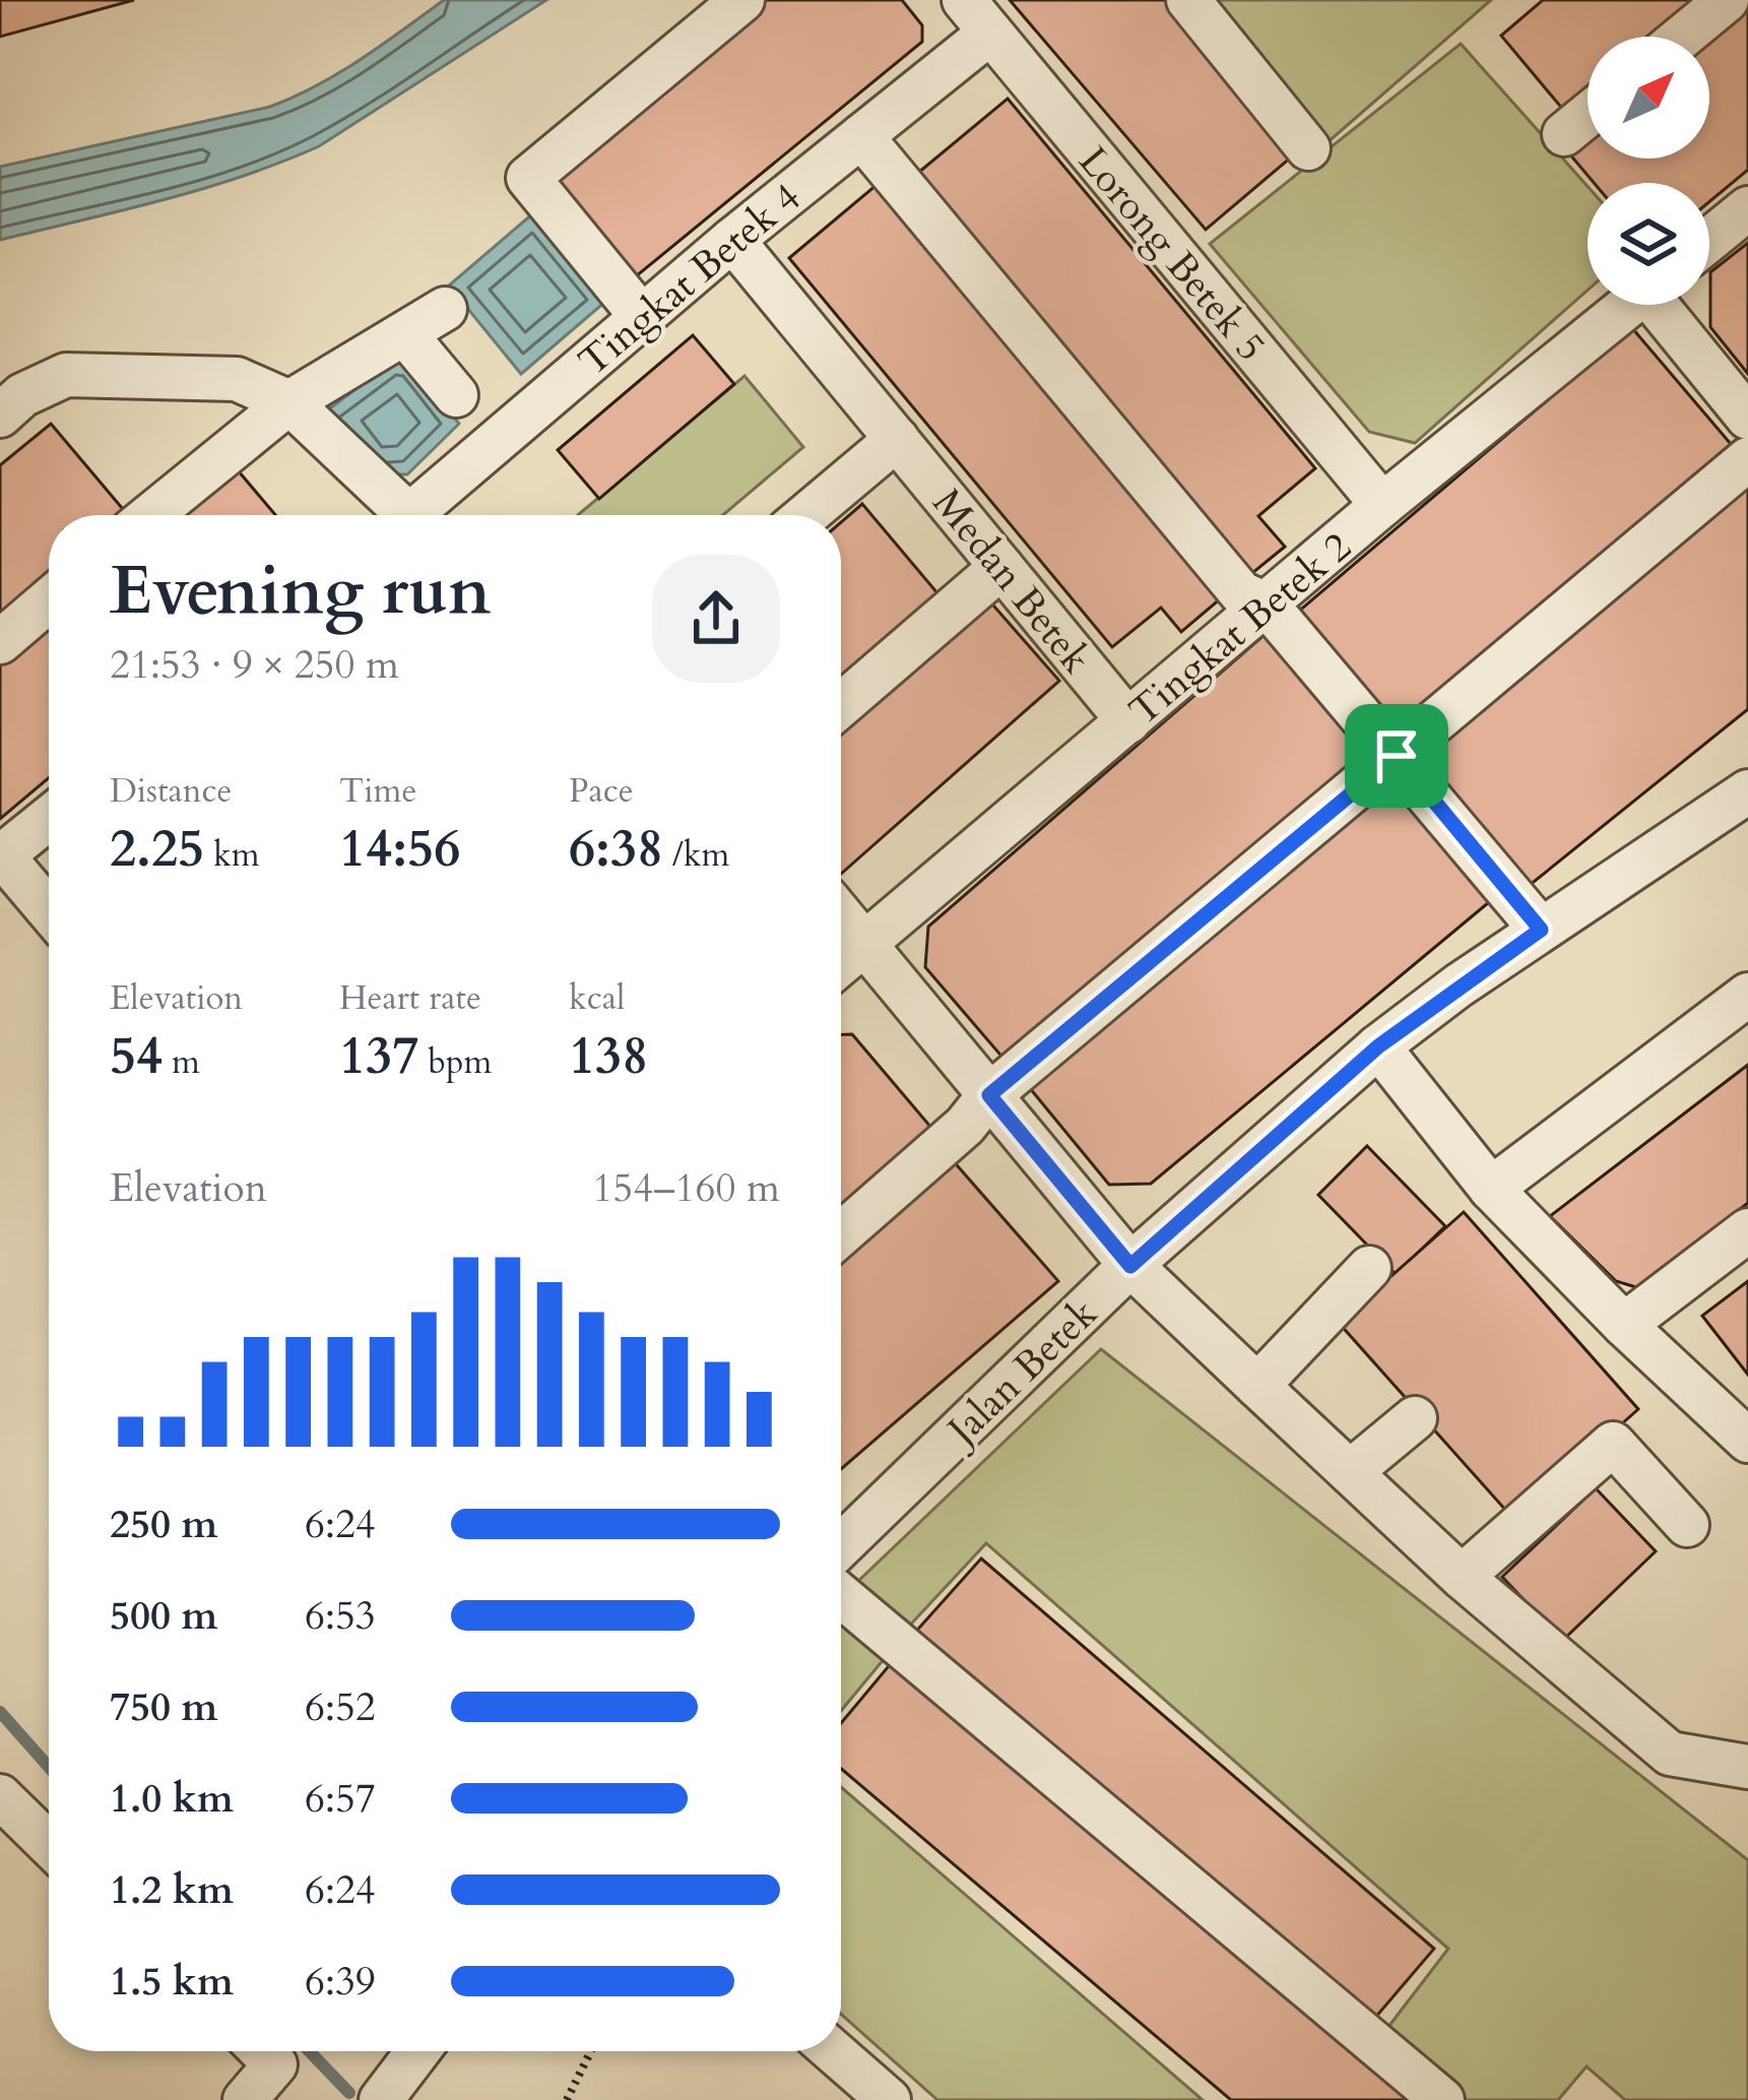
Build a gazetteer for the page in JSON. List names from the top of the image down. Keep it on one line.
{"streets":{"street":["Lorong Betek 5","Tingkat Betek 4","Medan Betek","Tingkat Betek 2","Jalan Betek"]},"crossings":[["Lorong Betek 5","Tingkat Betek 4"],["Lorong Betek 5","Tingkat Betek 2"],["Tingkat Betek 4","Medan Betek"],["Medan Betek","Tingkat Betek 2"]],"north":"top right","page":{"heading":["Evening run","21:53 · 9 × 250 m"],"stats":[["Distance","2.25 km"],["Time","14:56"],["Pace","6:38 /km"],["Elevation","54 m"],["Heart rate","137 bpm"],["kcal","138"]],"chart":["Elevation","154–160 m"],"list":[{"name":"250 m","note":"6:24"},{"name":"500 m","note":"6:53"},{"name":"750 m","note":"6:52"},{"name":"1.0 km","note":"6:57"},{"name":"1.2 km","note":"6:24"},{"name":"1.5 km","note":"6:39"}]}}
